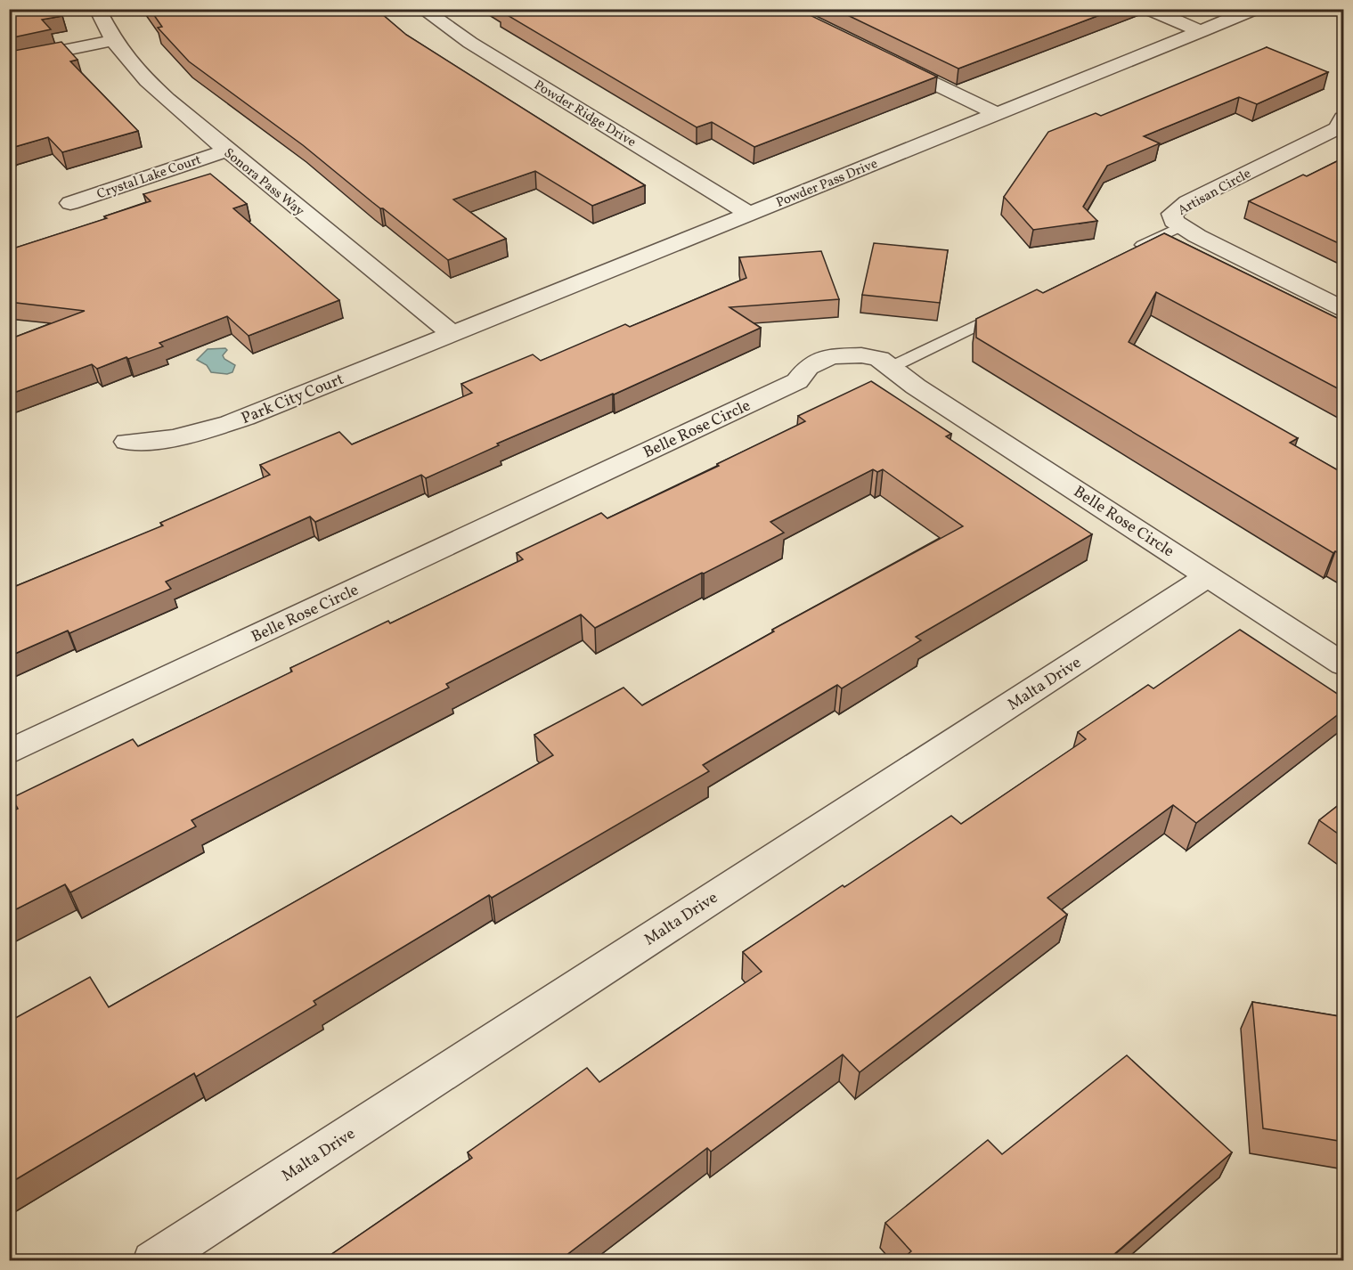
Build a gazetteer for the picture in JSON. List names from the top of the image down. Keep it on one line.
{"streets":{"street":["Powder Ridge Drive","Crystal Lake Court","Sonora Pass Way","Powder Pass Drive","Artisan Circle","Park City Court","Belle Rose Circle","Malta Drive"]},"crossings":[["Powder Ridge Drive","Powder Pass Drive"],["Crystal Lake Court","Sonora Pass Way"],["Sonora Pass Way","Powder Pass Drive"],["Sonora Pass Way","Park City Court"],["Powder Pass Drive","Park City Court"],["Belle Rose Circle","Malta Drive"]]}
